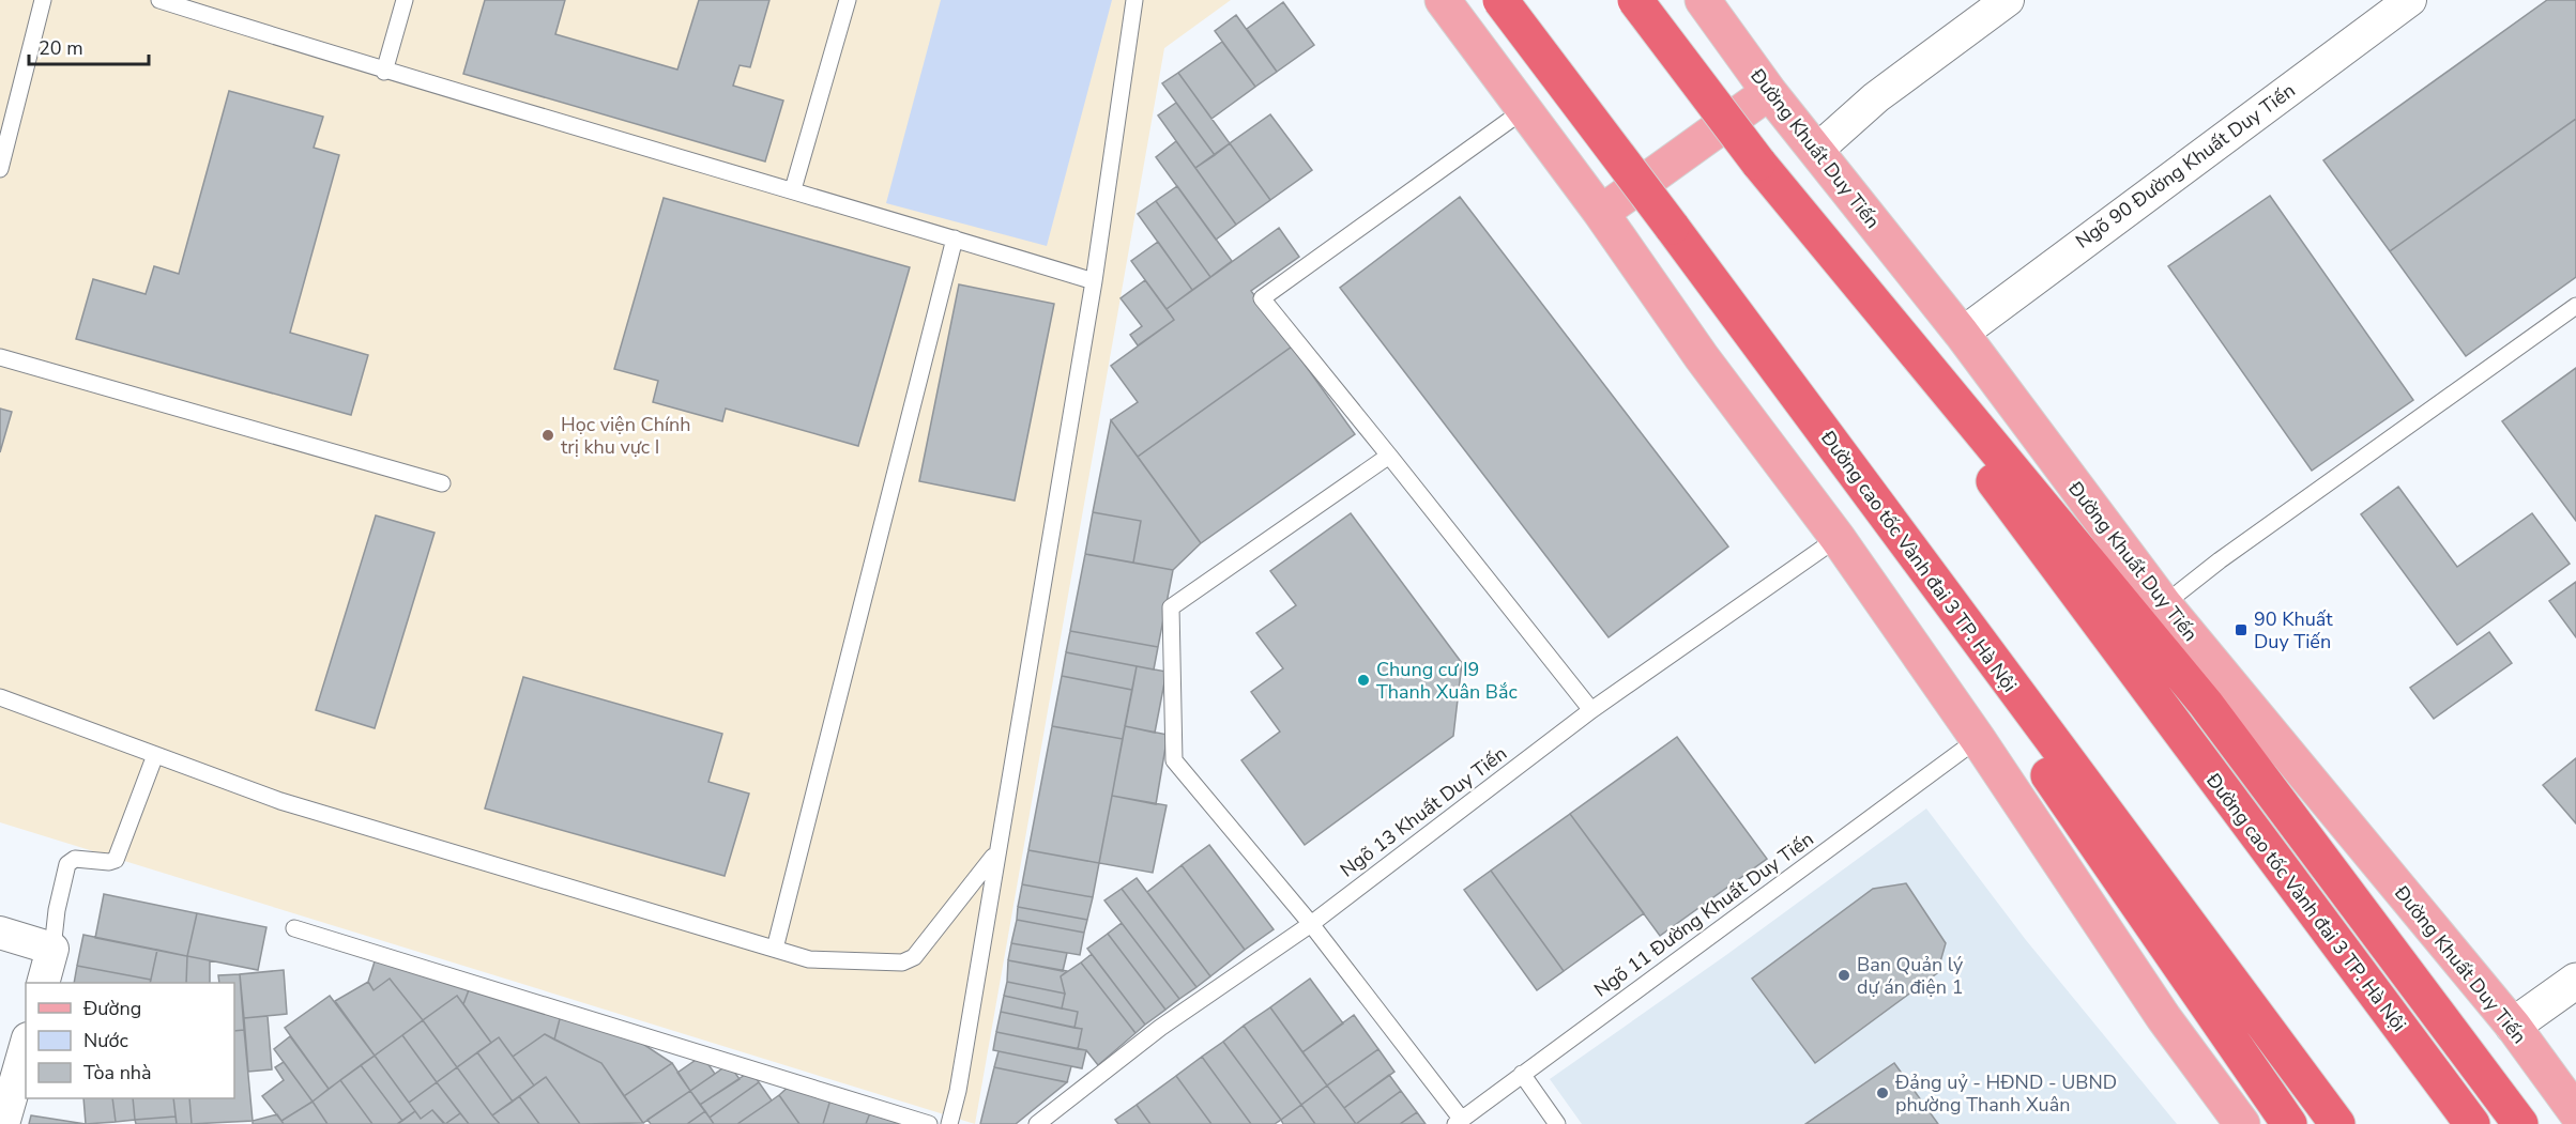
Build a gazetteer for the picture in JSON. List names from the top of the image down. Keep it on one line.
{"streets":{"highway":["Đường cao tốc Vành đai 3 TP. Hà Nội"],"main road":["Đường Khuất Duy Tiến"],"street":["Ngõ 90 Đường Khuất Duy Tiến"],"lane":["Ngõ 13 Khuất Duy Tiến","Ngõ 11 Đường Khuất Duy Tiến"]},"crossings":[["Đường Khuất Duy Tiến","Ngõ 90 Đường Khuất Duy Tiến"]],"places":{"other":["Học viện Chính trị khu vực I","Chung cư I9 Thanh Xuân Bắc","Ban Quản lý dự án điện 1","Đảng uỷ - HĐND - UBND phường Thanh Xuân"],"transit":["90 Khuất Duy Tiến"]},"legend":["Đường","Nước","Tòa nhà"],"scale_bar":"20 m"}
